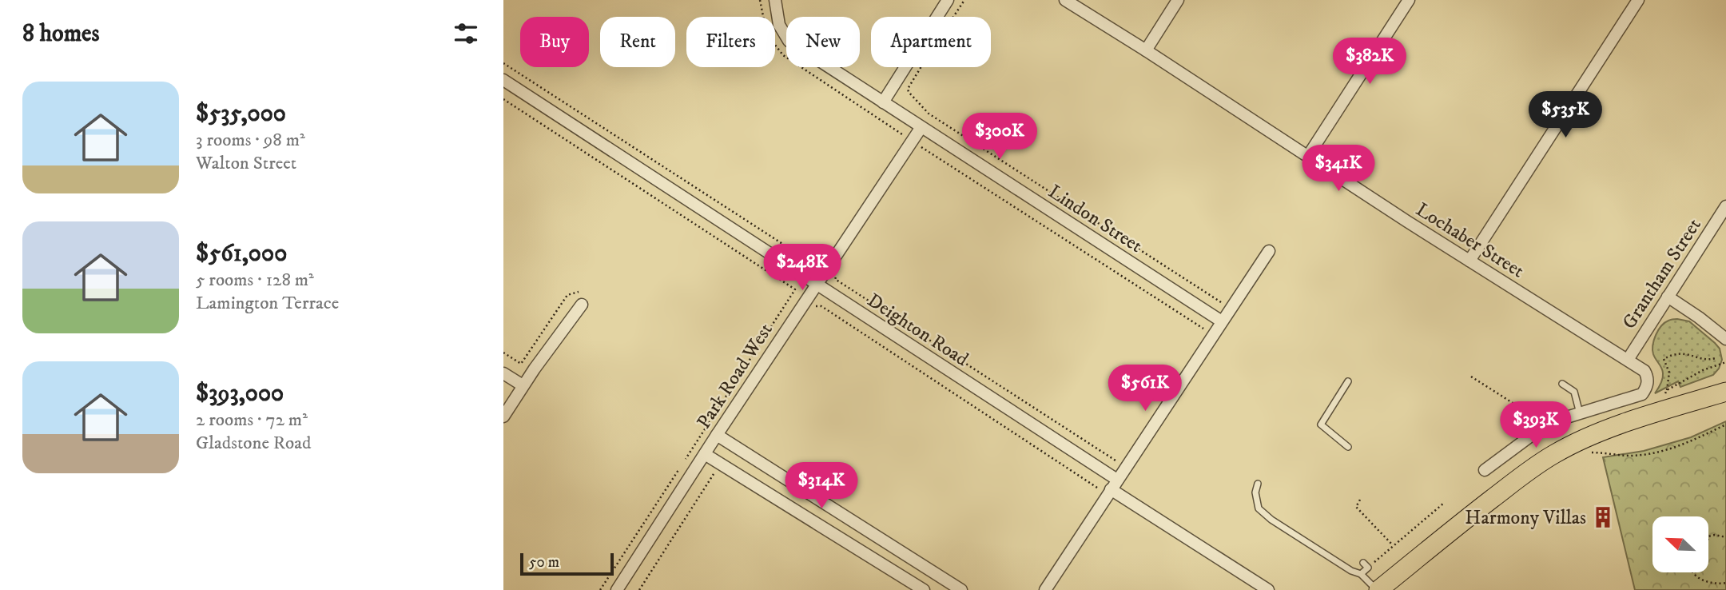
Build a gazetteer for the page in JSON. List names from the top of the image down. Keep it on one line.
{"streets":{"street":["Lindon Street","Lochaber Street","Grantham Street","Deighton Road","Park Road West"]},"crossings":[["Lindon Street","Park Road West"],["Lochaber Street","Grantham Street"],["Deighton Road","Park Road West"]],"places":{"building":["Harmony Villas"]},"scale_bar":"50 m","north":"top left","page":{"heading":"8 homes","chip":["Buy","Rent","Filters","New","Apartment"],"price":["$382K","$535K","$300K","$341K","$248K","$561K","$393K","$314K"],"list":[{"name":"$535,000","note":"3 rooms · 98 m² · Walton Street"},{"name":"$561,000","note":"5 rooms · 128 m² · Lamington Terrace"},{"name":"$393,000","note":"2 rooms · 72 m² · Gladstone Road"}],"scale":"50 m"}}
